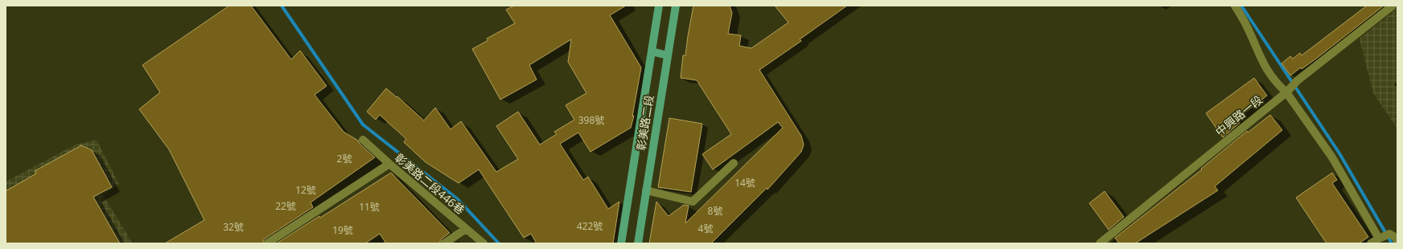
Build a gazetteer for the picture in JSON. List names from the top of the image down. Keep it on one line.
{"streets":{"main road":["彰美路二段"],"street":["中興路一段","彰美路二段446巷"]},"house_numbers":["398號","2號","14號","12號","22號","11號","8號","422號","32號","4號","19號"]}
